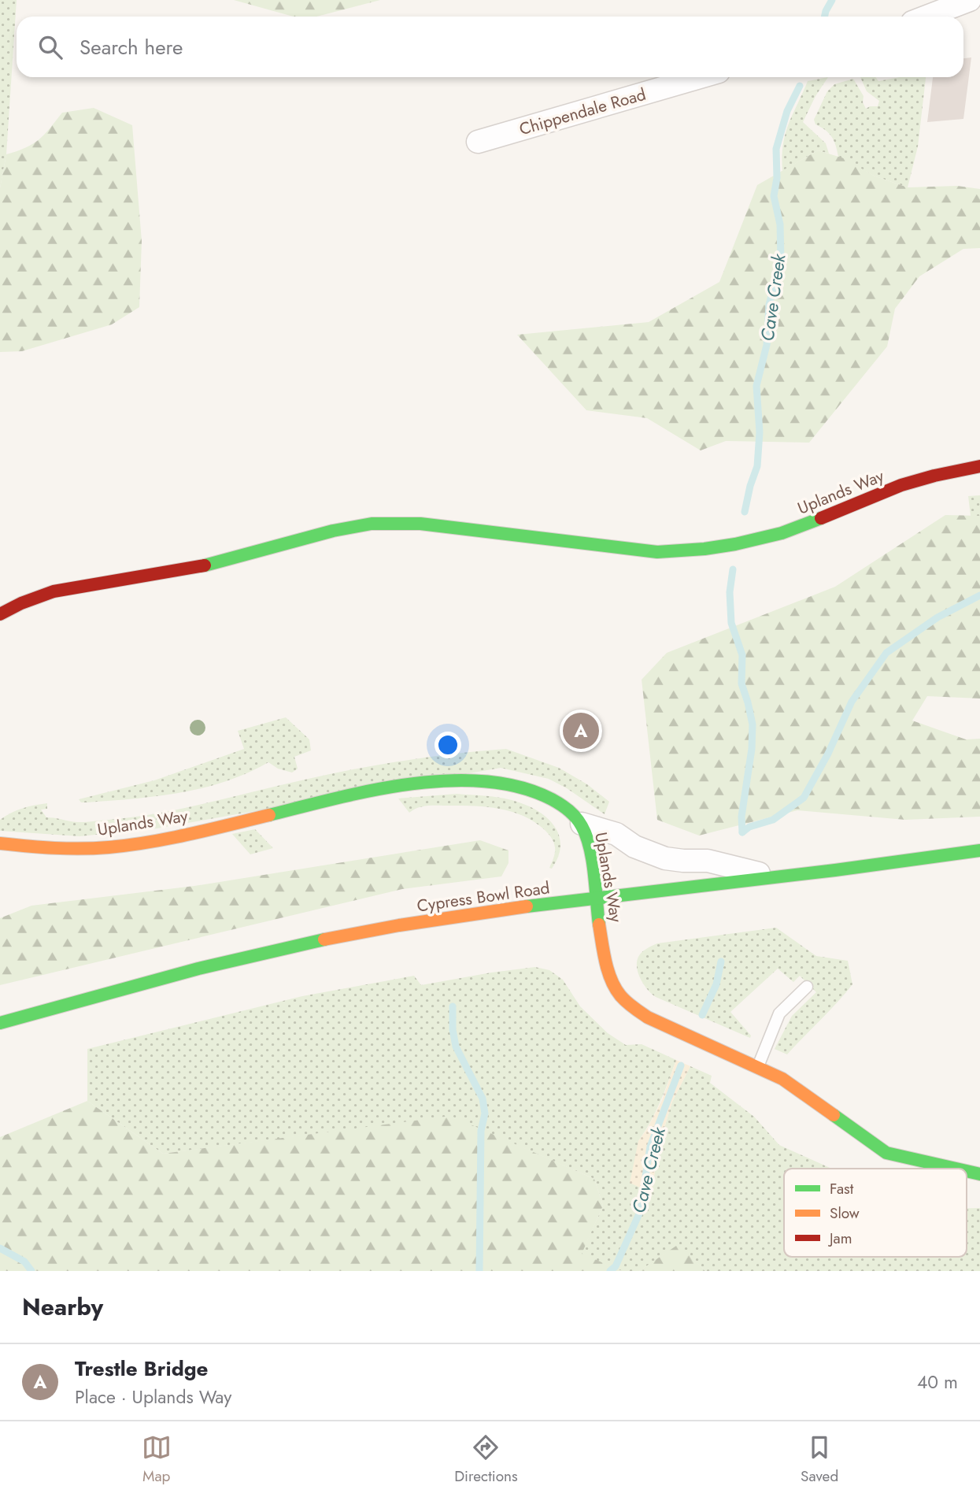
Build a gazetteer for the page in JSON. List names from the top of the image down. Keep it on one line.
{"streets":{"street":["Chippendale Road","Uplands Way","Cypress Bowl Road"]},"crossings":[["Uplands Way","Cypress Bowl Road"]],"water":["Cave Creek"],"legend":["Fast","Slow","Jam"],"page":{"search":"Search here","pins":"A","heading":"Nearby","list":[{"mark":"A","name":"Trestle Bridge","note":"Place · Uplands Way","value":"40 m"}],"nav":["Map","Directions","Saved"]}}
